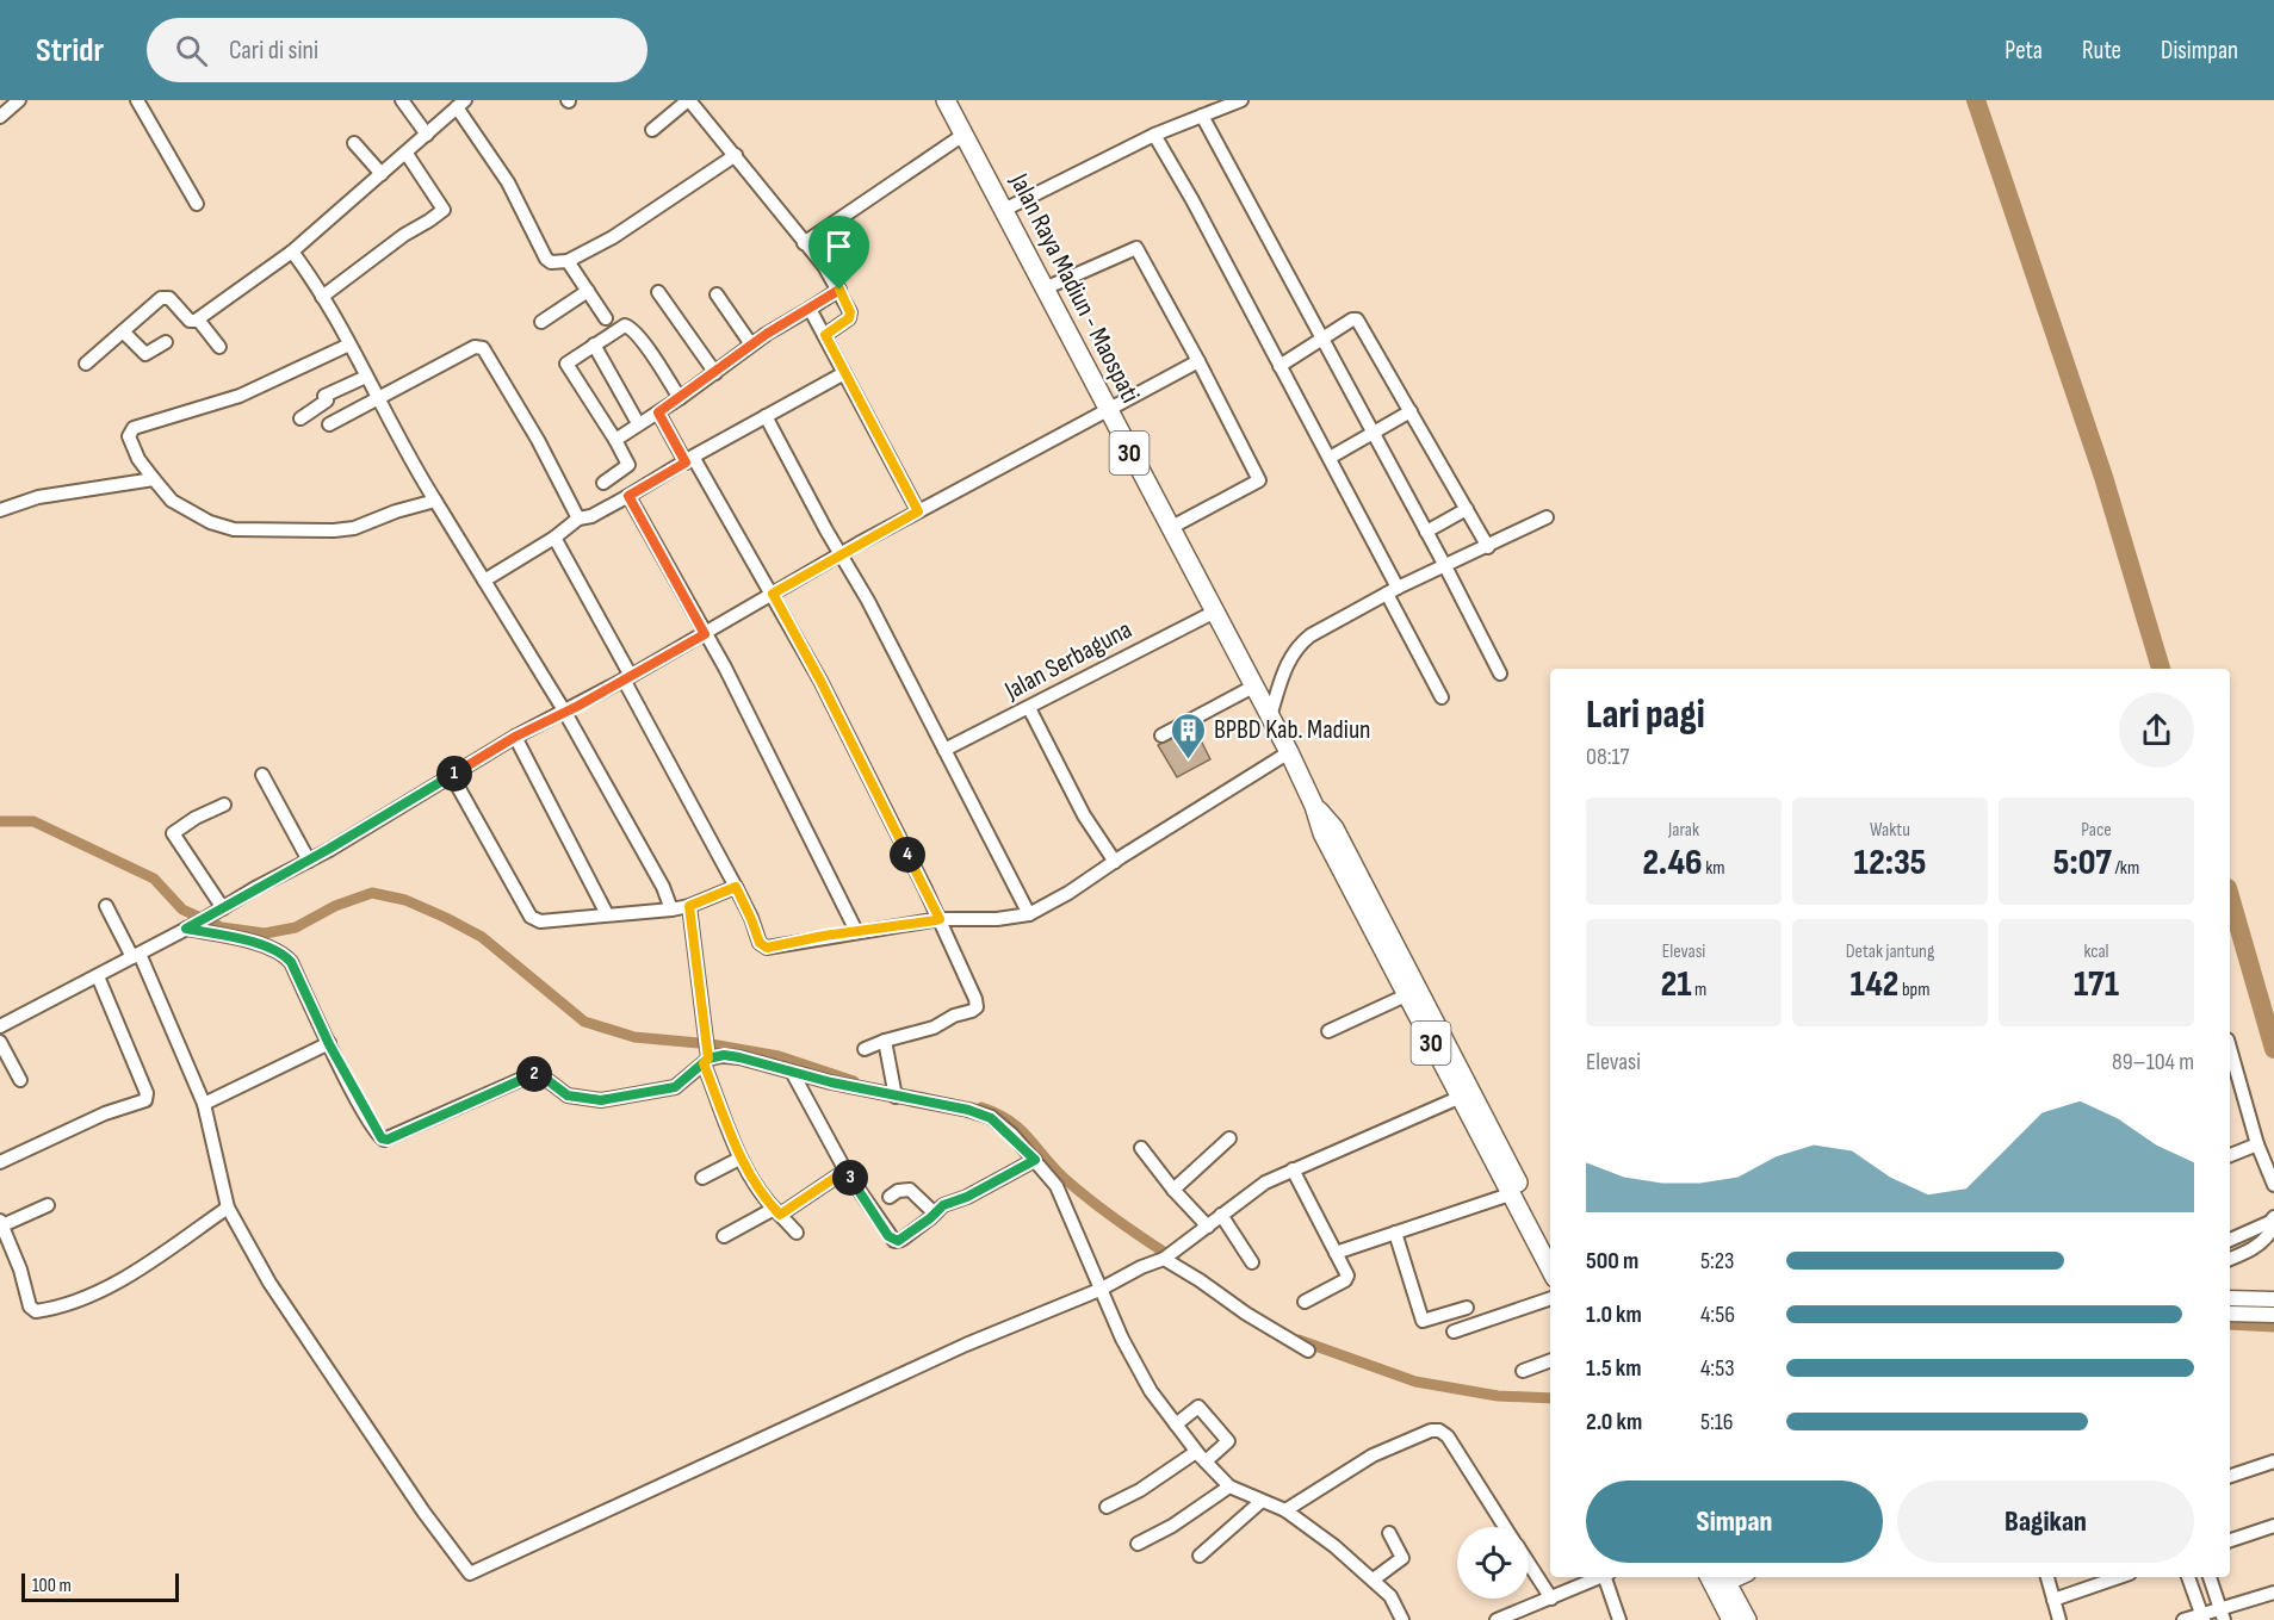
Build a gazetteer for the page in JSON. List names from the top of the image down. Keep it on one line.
{"streets":{"highway":["Jalan Raya Madiun - Maospati","30"],"street":["Jalan Serbaguna"]},"crossings":[["Jalan Raya Madiun - Maospati","Jalan Serbaguna"]],"places":{"building":["BPBD Kab. Madiun"]},"scale_bar":"100 m","page":{"header":"Stridr","search":"Cari di sini","nav":["Peta","Rute","Disimpan"],"heading":["Lari pagi","08:17"],"pins":["1","4","2","3"],"stats":[["Jarak","2.46 km"],["Waktu","12:35"],["Pace","5:07 /km"],["Elevasi","21 m"],["Detak jantung","142 bpm"],["kcal","171"]],"chart":["Elevasi","89–104 m"],"list":[{"name":"500 m","note":"5:23"},{"name":"1.0 km","note":"4:56"},{"name":"1.5 km","note":"4:53"},{"name":"2.0 km","note":"5:16"}],"buttons":["Simpan","Bagikan"],"scale":"100 m"}}
